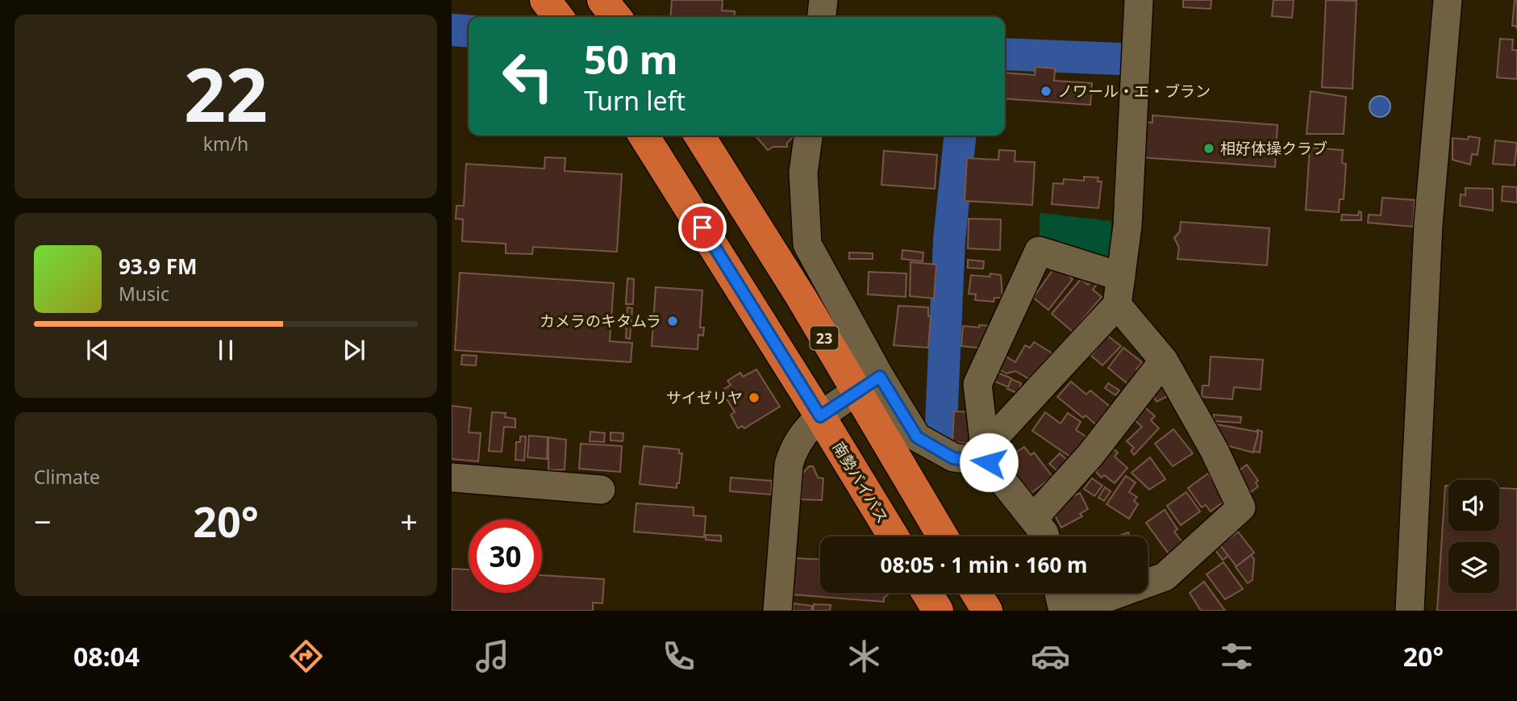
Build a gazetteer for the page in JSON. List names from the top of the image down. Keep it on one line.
{"streets":{"highway":["23","南勢バイパス"]},"places":["ノワール・エ・ブラン","相好体操クラブ","カメラのキタムラ","サイゼリヤ"],"page":{"tile":[["22","km/h"],"Climate"],"turn":["50 m","Turn left"],"song":["93.9 FM","Music"],"heat":["−","20°","+"],"limit":"30","trip":"08:05 · 1 min · 160 m","tabs":["08:04","20°"]}}
